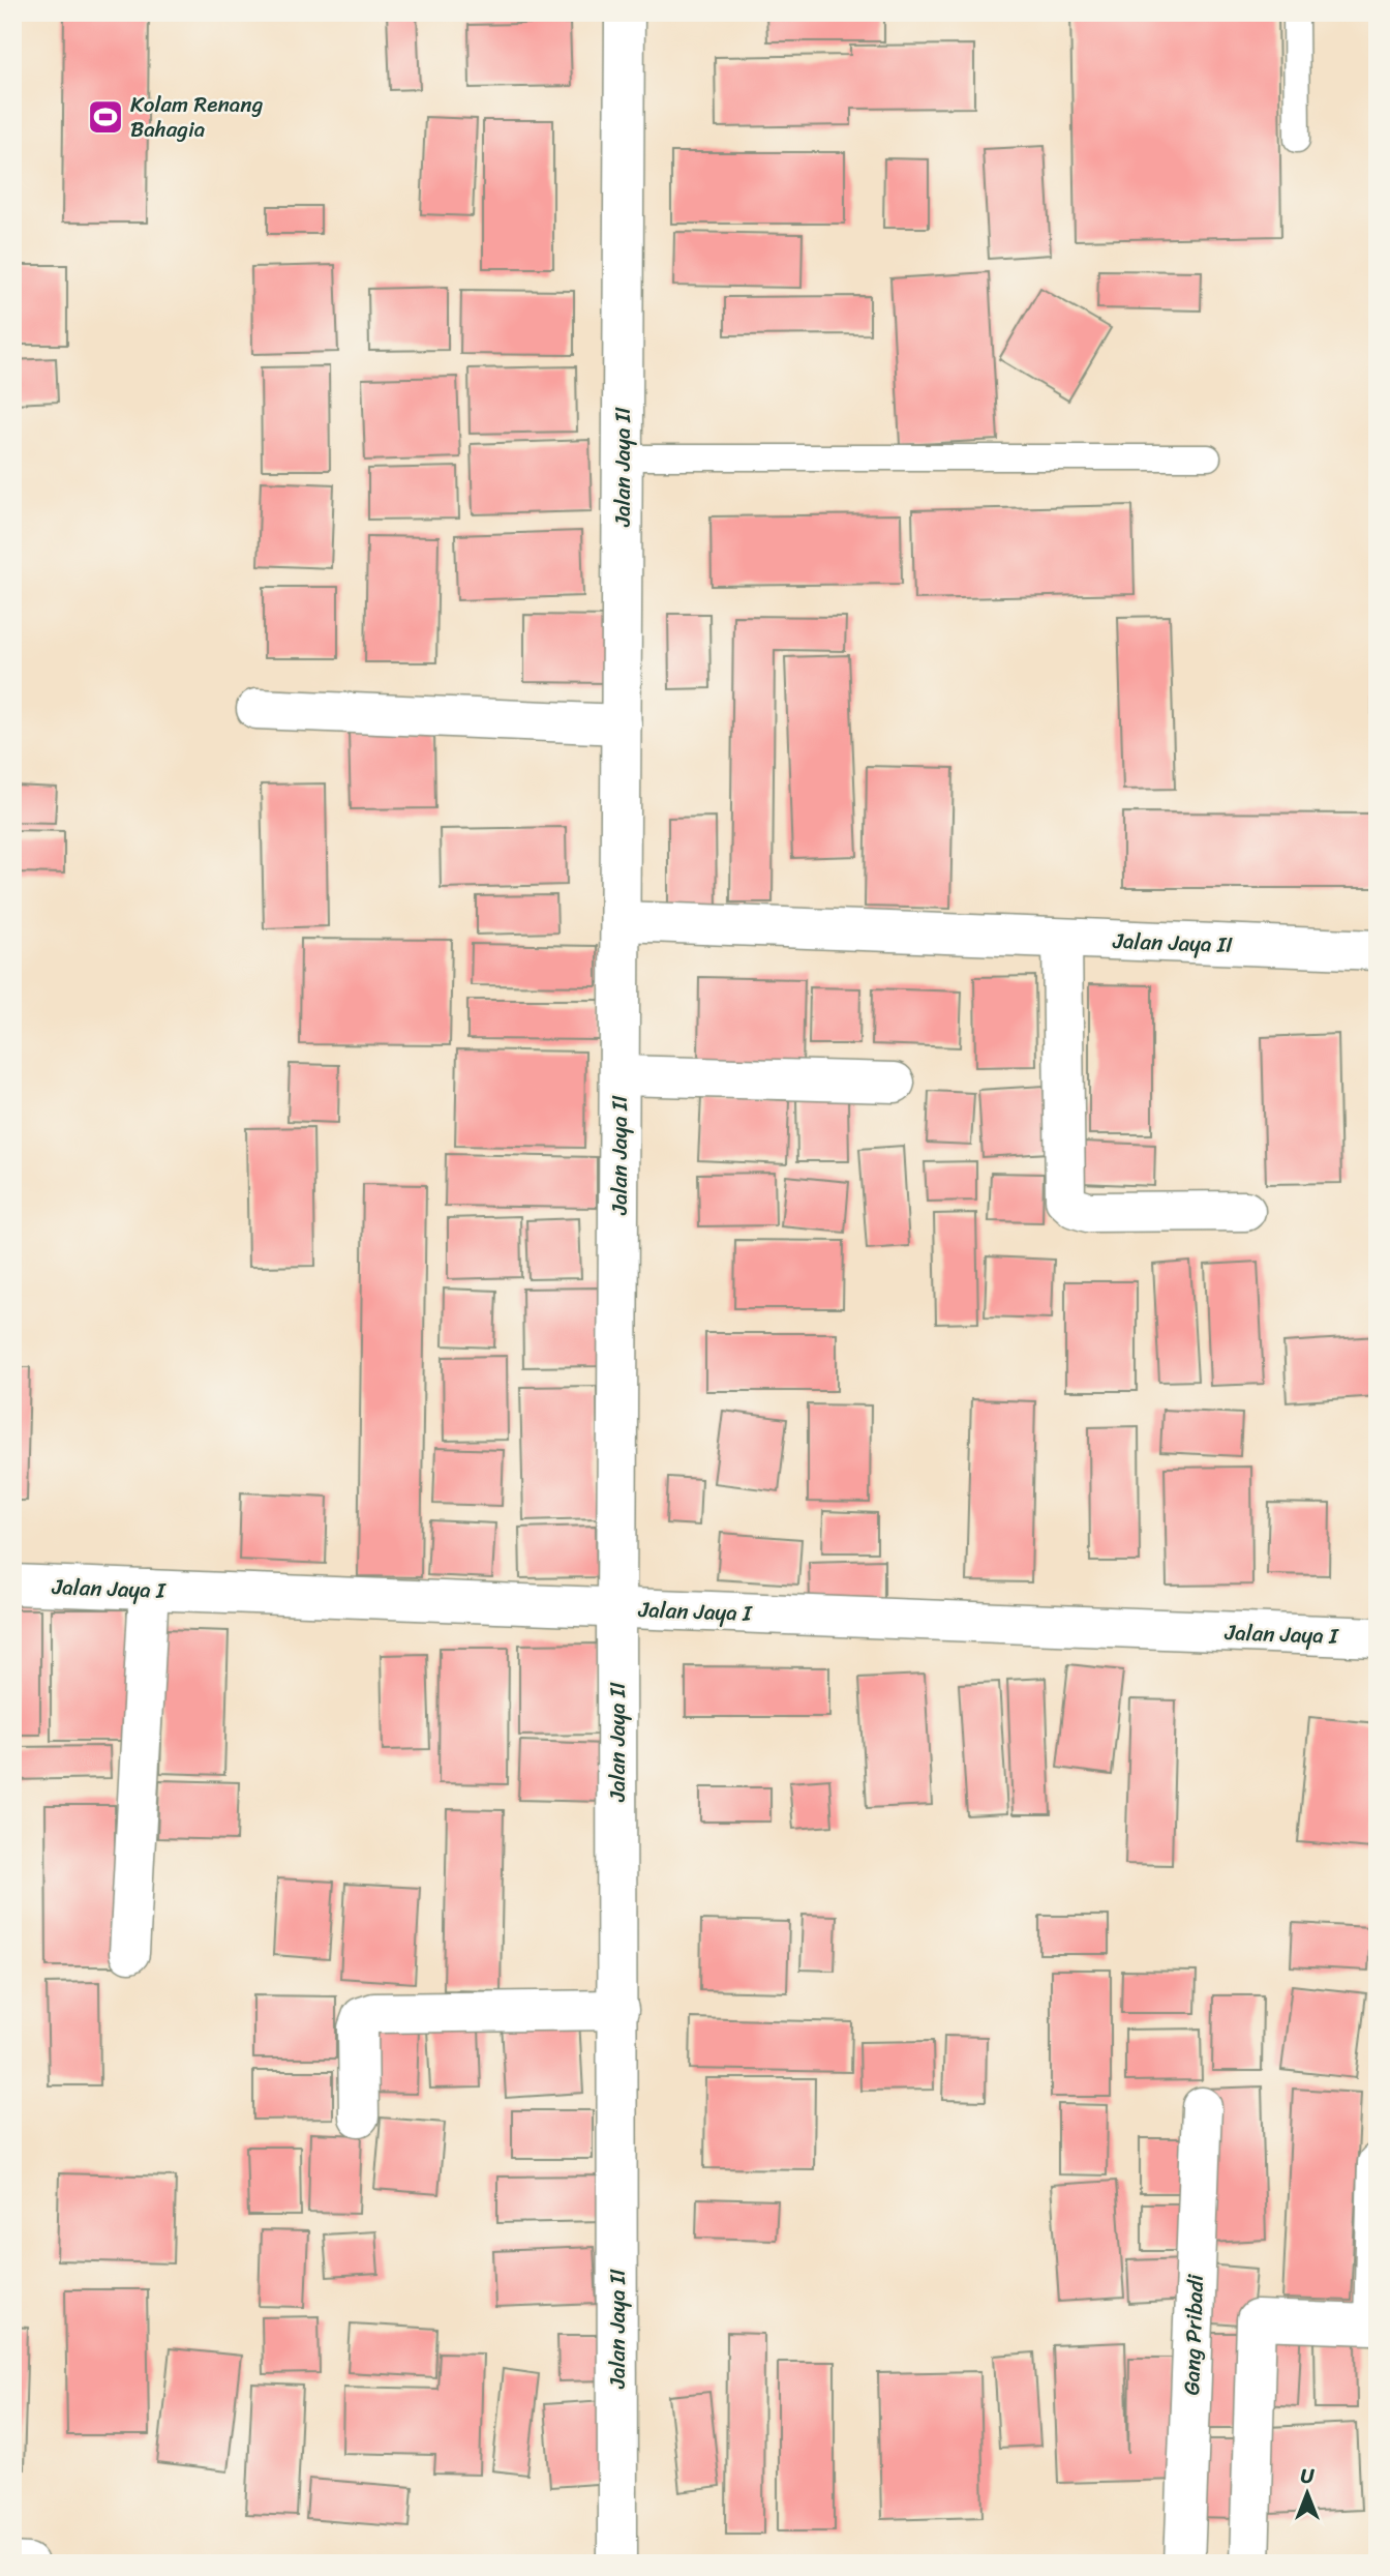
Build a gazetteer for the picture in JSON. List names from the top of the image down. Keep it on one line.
{"streets":{"street":["Jalan Jaya II","Jalan Jaya I","Gang Pribadi"]},"crossings":[["Jalan Jaya II","Jalan Jaya I"]],"places":{"sports":["Kolam Renang Bahagia"]},"north":"top"}
